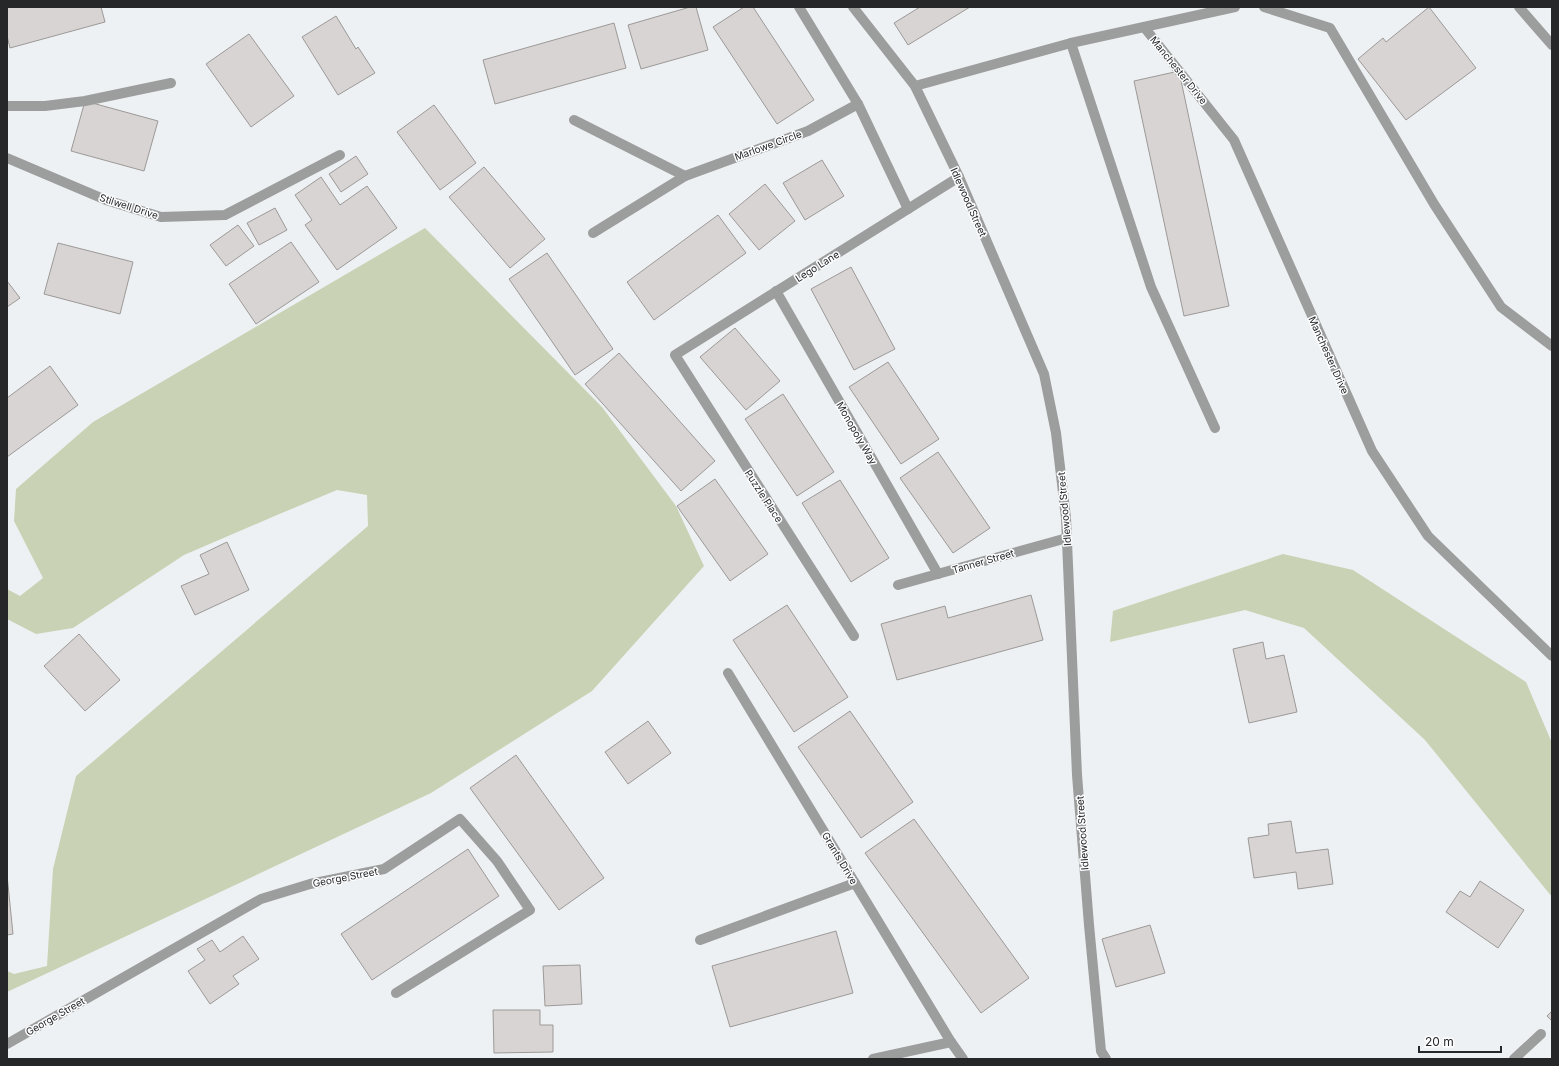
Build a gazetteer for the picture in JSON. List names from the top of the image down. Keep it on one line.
{"streets":{"street":["Manchester Drive","Marlowe Circle","Idlewood Street","Stilwell Drive","Lego Lane","Monopoly Way","Puzzle Place","Tanner Street","Grants Drive","George Street"]},"crossings":[["Manchester Drive","Idlewood Street"],["Idlewood Street","Lego Lane"],["Idlewood Street","Tanner Street"],["Lego Lane","Monopoly Way"],["Lego Lane","Puzzle Place"],["Monopoly Way","Tanner Street"]],"scale_bar":"20 m"}
